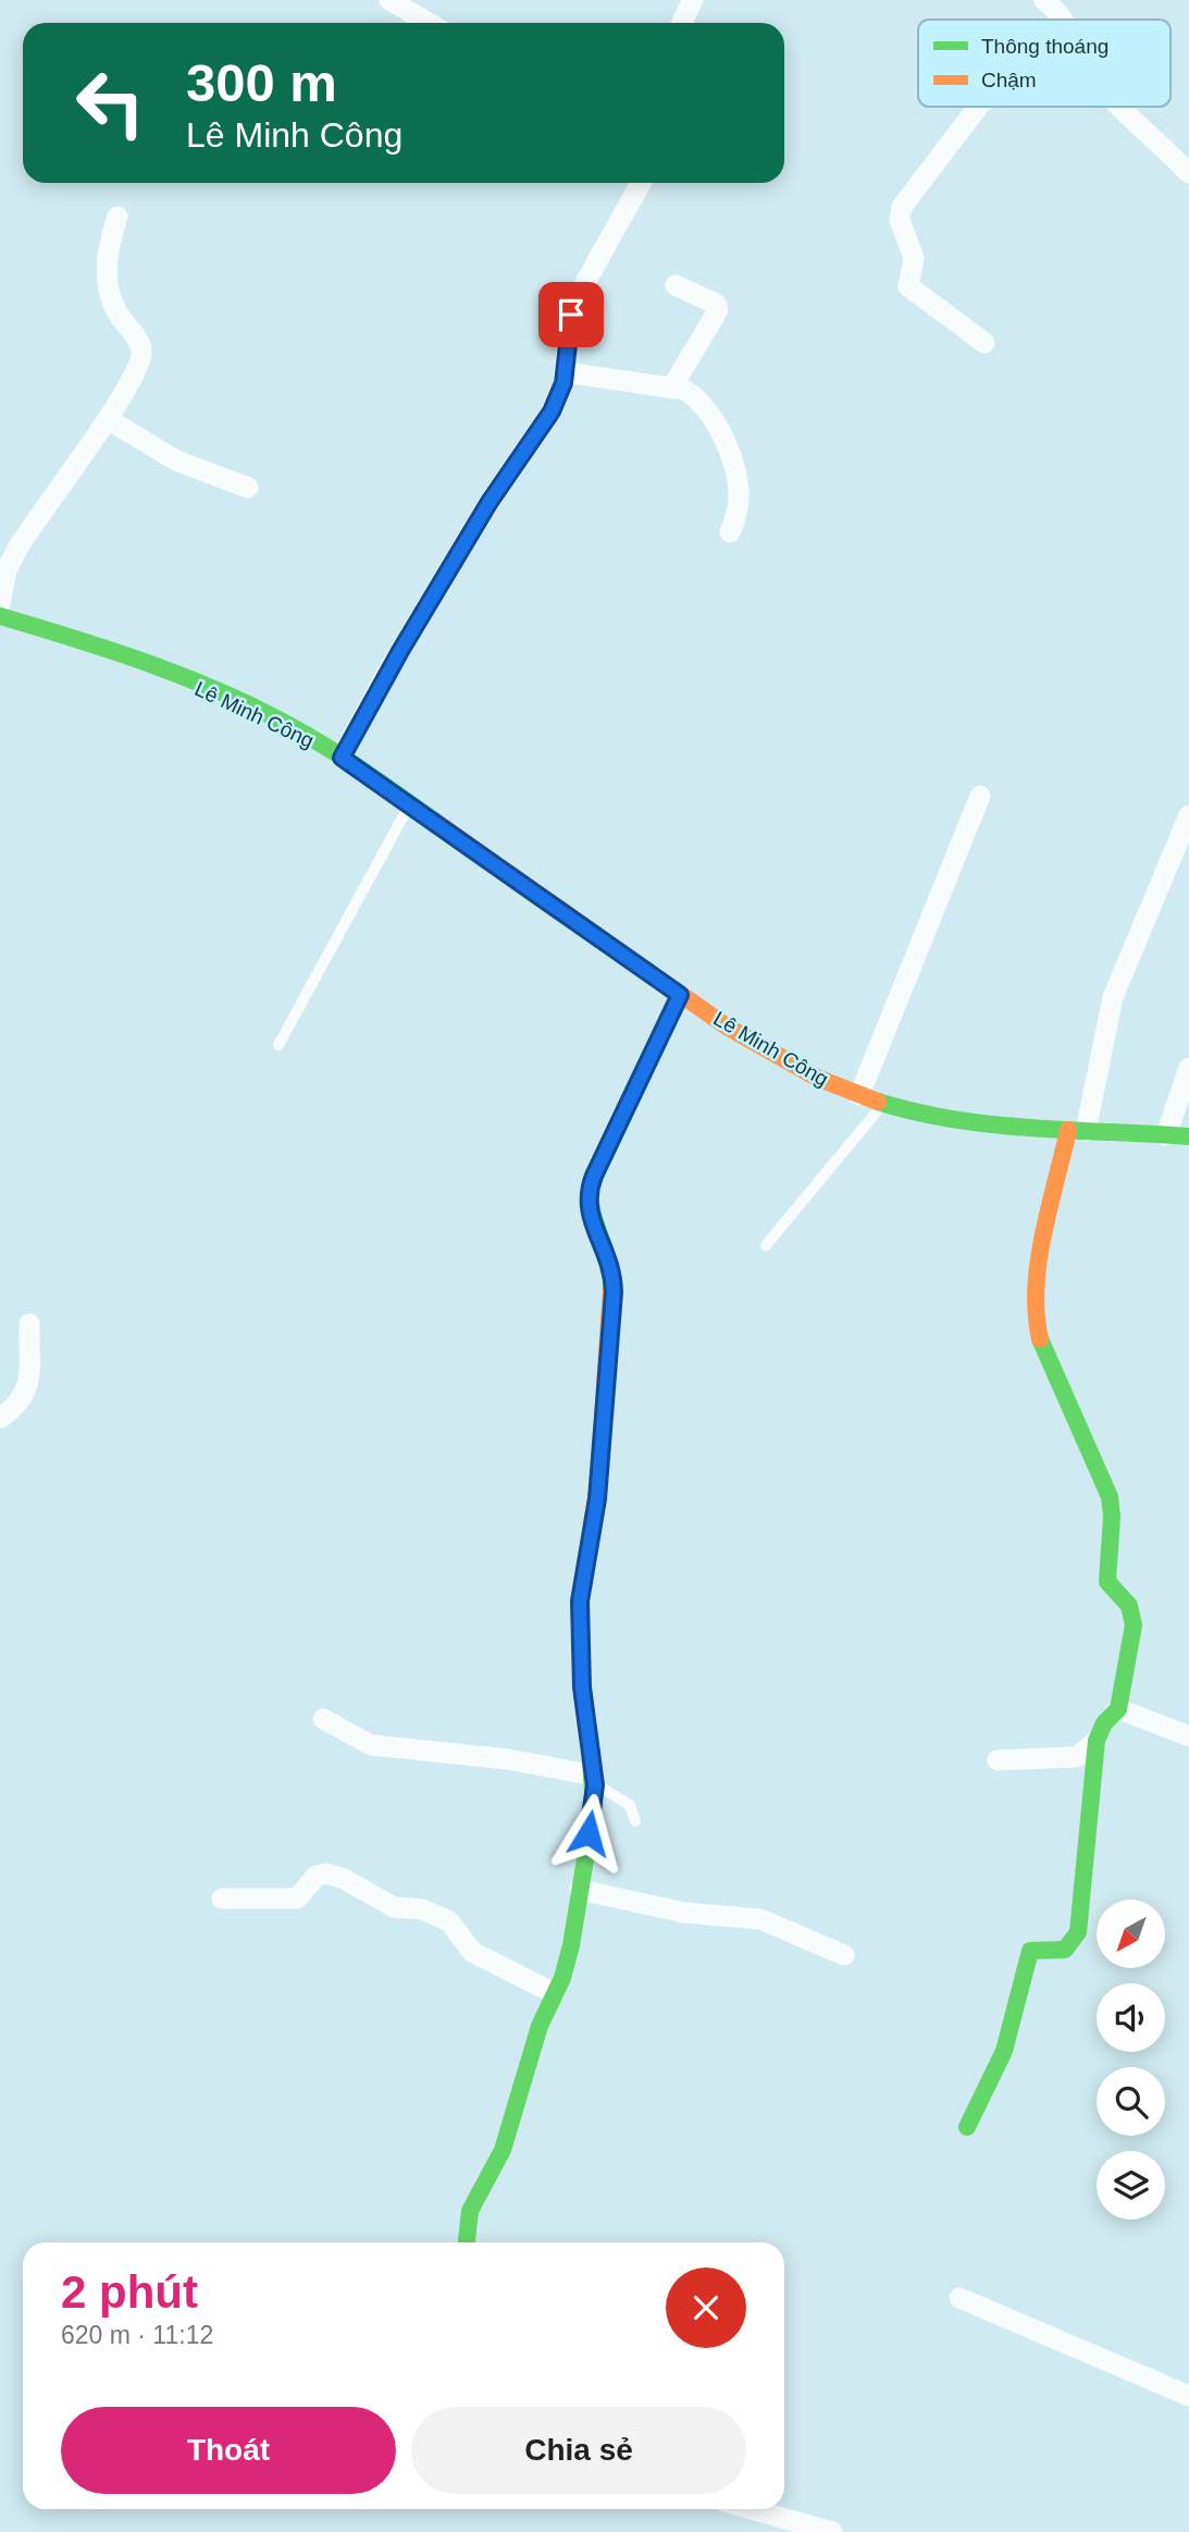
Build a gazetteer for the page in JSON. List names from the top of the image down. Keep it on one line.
{"streets":{"street":["Lê Minh Công"]},"legend":["Thông thoáng","Chậm"],"north":"bottom left","page":{"turn":["300 m","Lê Minh Công"],"heading":["2 phút","620 m · 11:12"],"buttons":["Thoát","Chia sẻ"]}}
